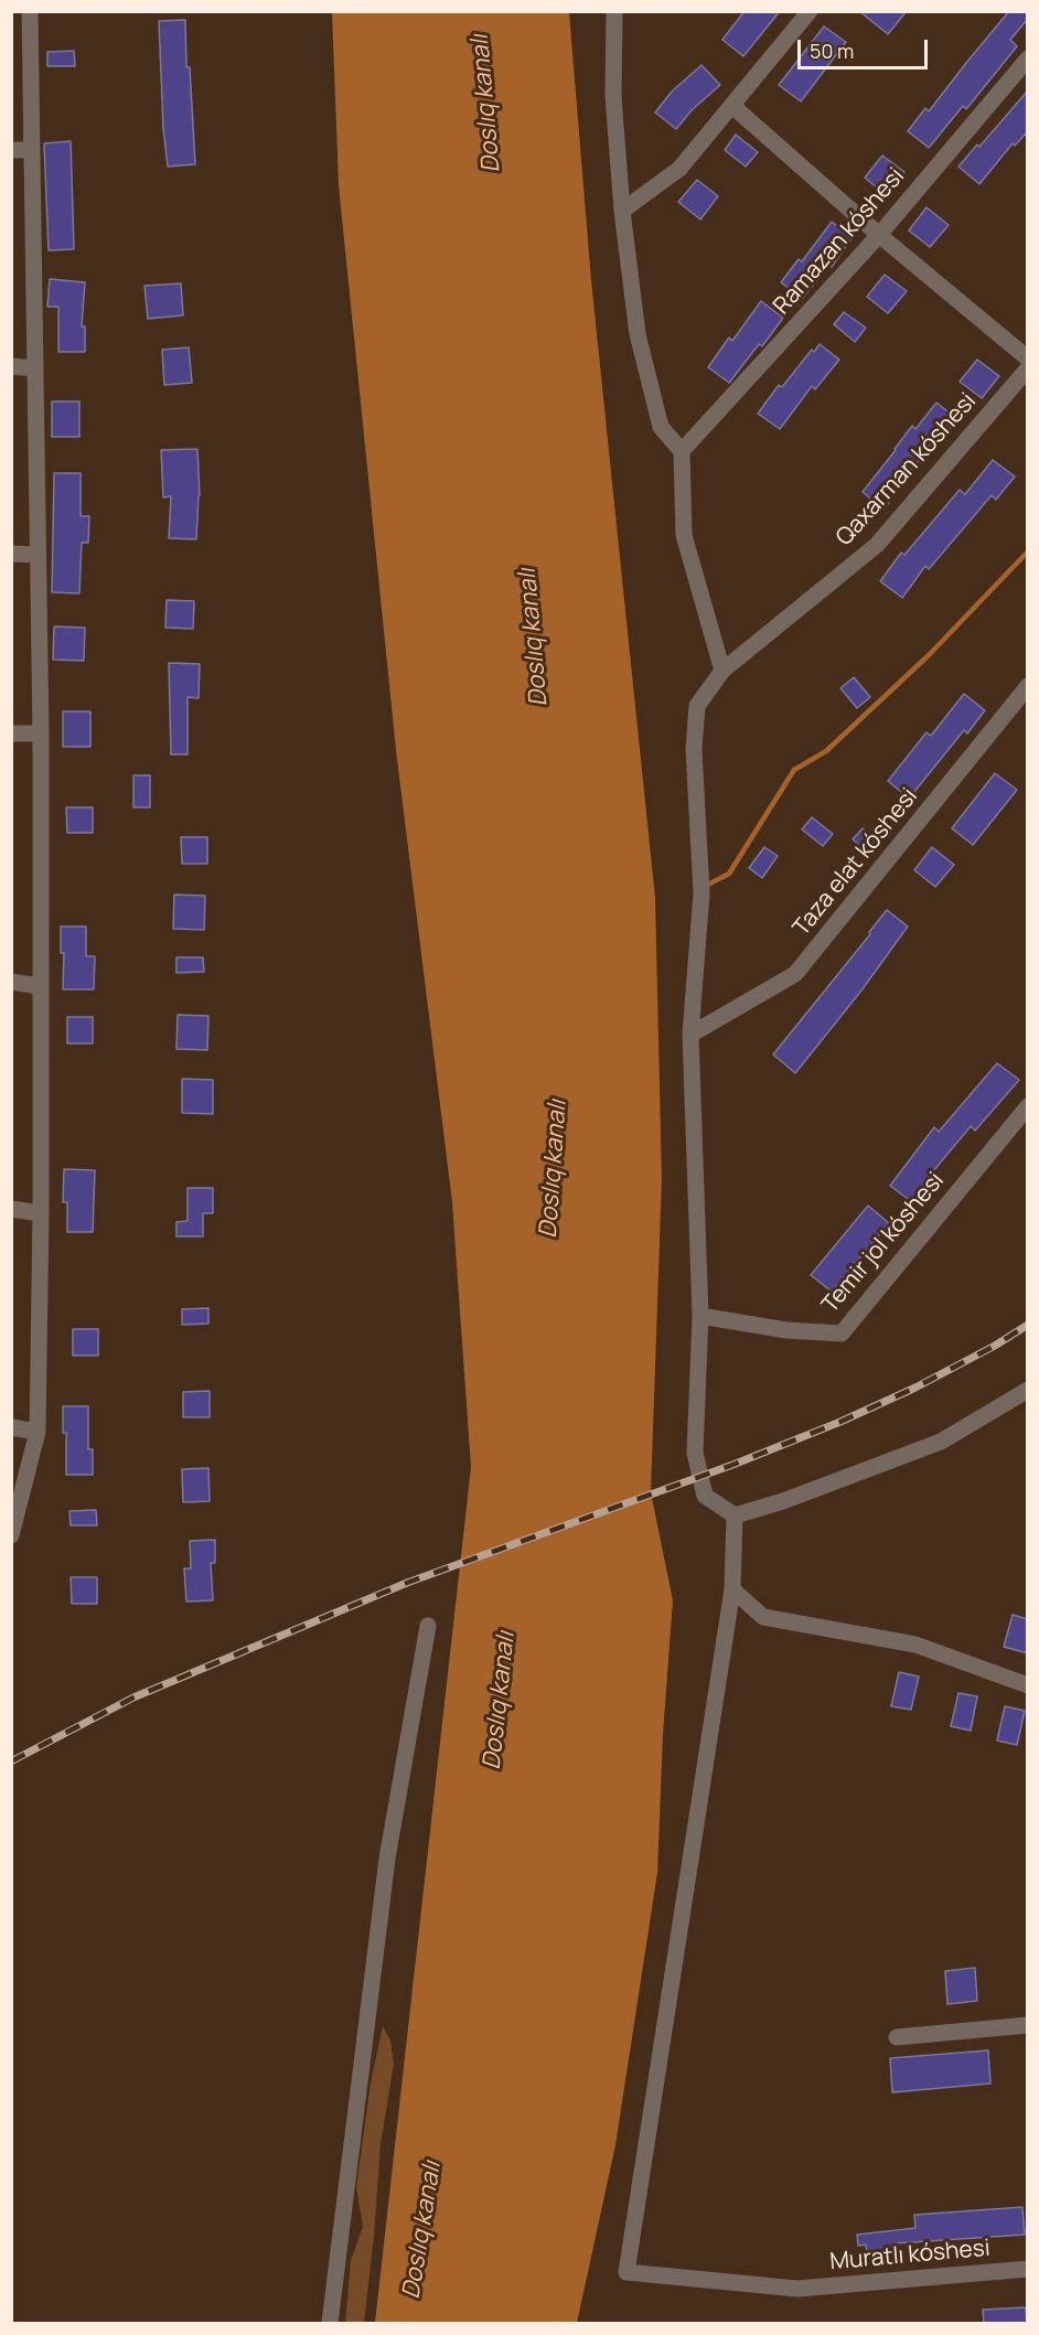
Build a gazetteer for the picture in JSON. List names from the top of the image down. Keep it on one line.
{"streets":{"street":["Ramazan kóshesi","Qaxarman kóshesi","Taza elat kóshesi","Temir jol kóshesi","Muratlı kóshesi"]},"crossings":[["Qaxarman kóshesi","Taza elat kóshesi"],["Qaxarman kóshesi","Temir jol kóshesi"]],"water":["Doslıq kanalı"],"scale_bar":"50 m"}
